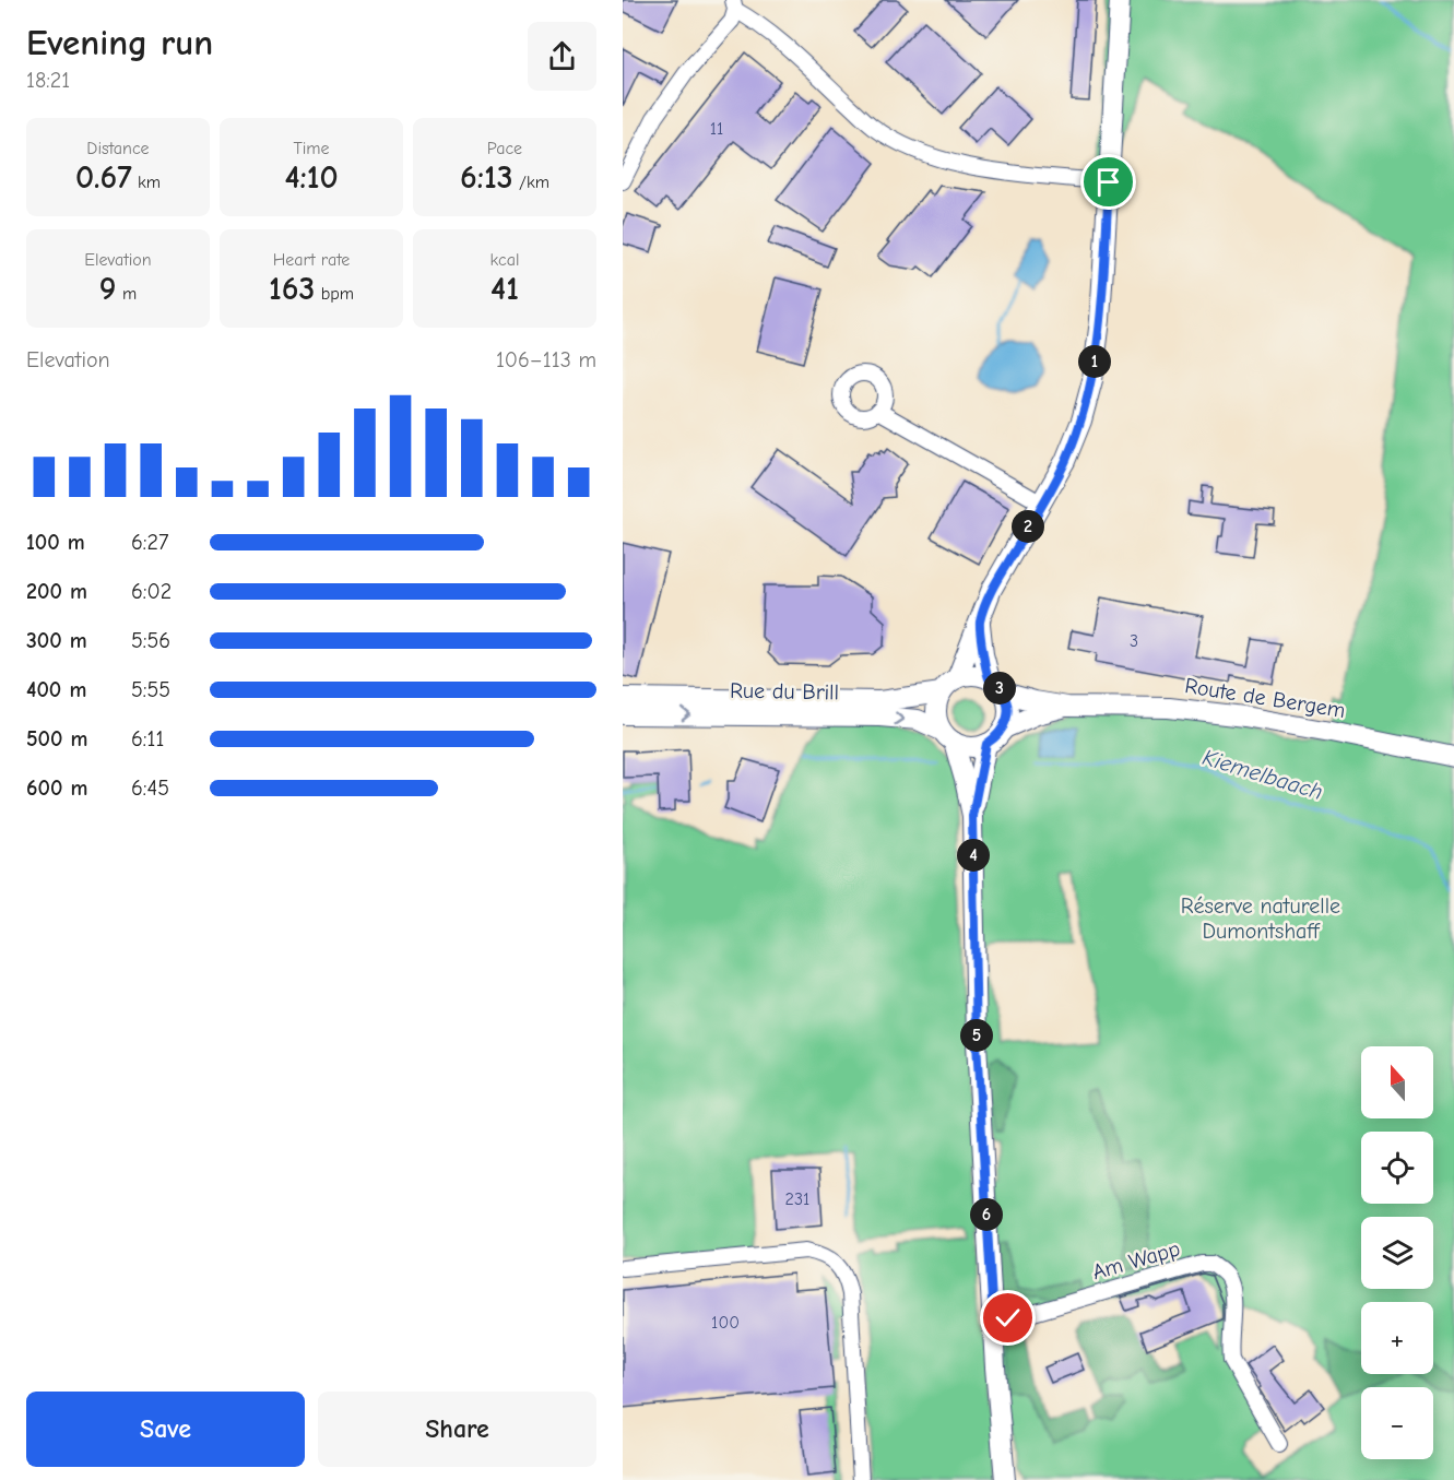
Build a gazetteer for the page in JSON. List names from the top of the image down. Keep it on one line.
{"streets":{"main road":["Rue du Brill","Route de Bergem"],"street":["Am Wapp"]},"crossings":[["Rue du Brill","Route de Bergem"]],"water":["Kiemelbaach"],"parks":["Réserve naturelle Dumontshaff"],"house_numbers":["11","3","231","100"],"north":"top","page":{"heading":["Evening run","18:21"],"stats":[["Distance","0.67 km"],["Time","4:10"],["Pace","6:13 /km"],["Elevation","9 m"],["Heart rate","163 bpm"],["kcal","41"]],"chart":["Elevation","106–113 m"],"pins":["1","2","3","4","5","6"],"list":[{"name":"100 m","note":"6:27"},{"name":"200 m","note":"6:02"},{"name":"300 m","note":"5:56"},{"name":"400 m","note":"5:55"},{"name":"500 m","note":"6:11"},{"name":"600 m","note":"6:45"}],"map_buttons":["+","−"],"buttons":["Save","Share"]}}
